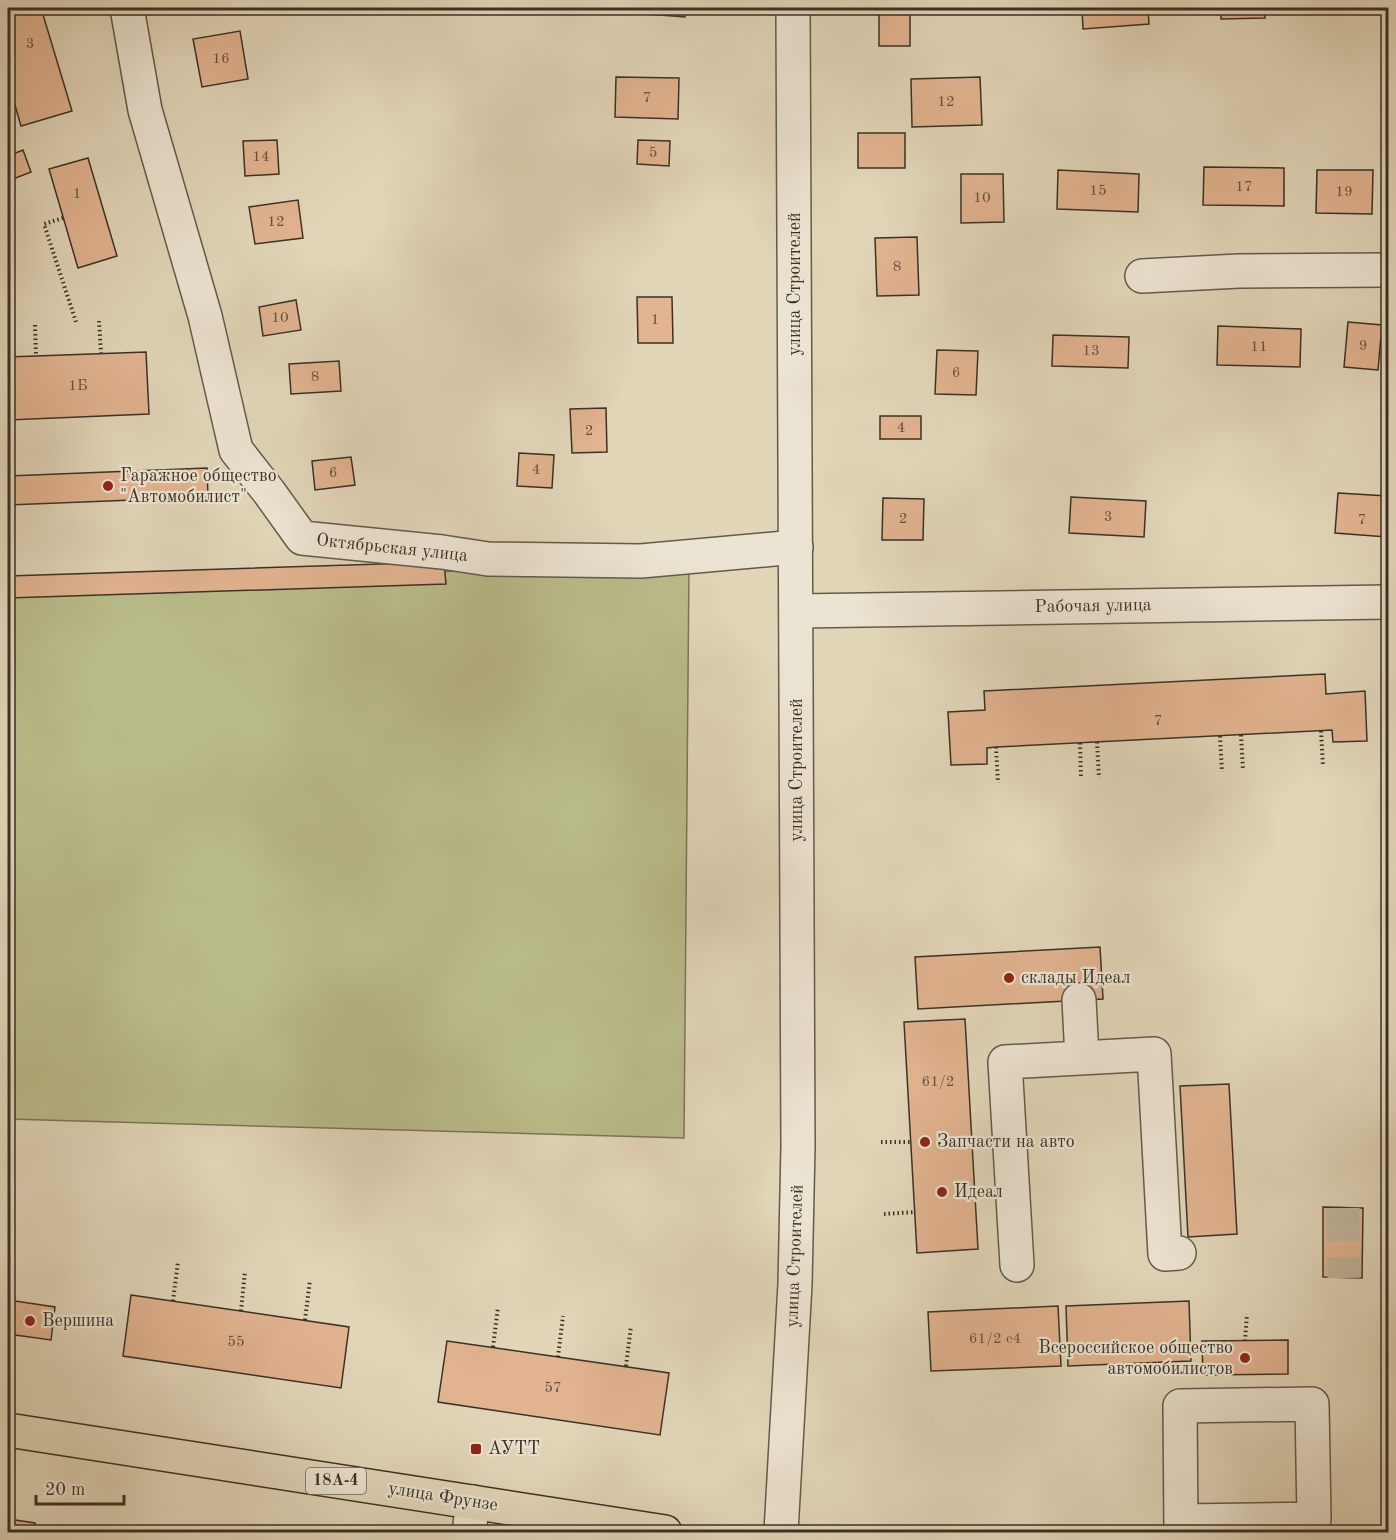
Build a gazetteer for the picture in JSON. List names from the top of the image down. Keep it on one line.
{"streets":{"main road":["18А-4","улица Фрунзе"],"street":["улица Строителей","Октябрьская улица","Рабочая улица"]},"crossings":[["улица Строителей","Октябрьская улица"],["улица Строителей","Рабочая улица"]],"places":{"other":["Гаражное общество \"Автомобилист\"","склады Идеал","Запчасти на авто","Идеал","Вершина","Всероссийское общество автомобилистов"],"transit":["АУТТ"]},"house_numbers":["3","16","7","12","5","14","17","15","19","1","10","12","8","10","1","9","11","13","6","8","1Б","4","2","4","6","3","2","7","7","61/2","61/2 с4","55","57"],"scale_bar":"20 m"}
